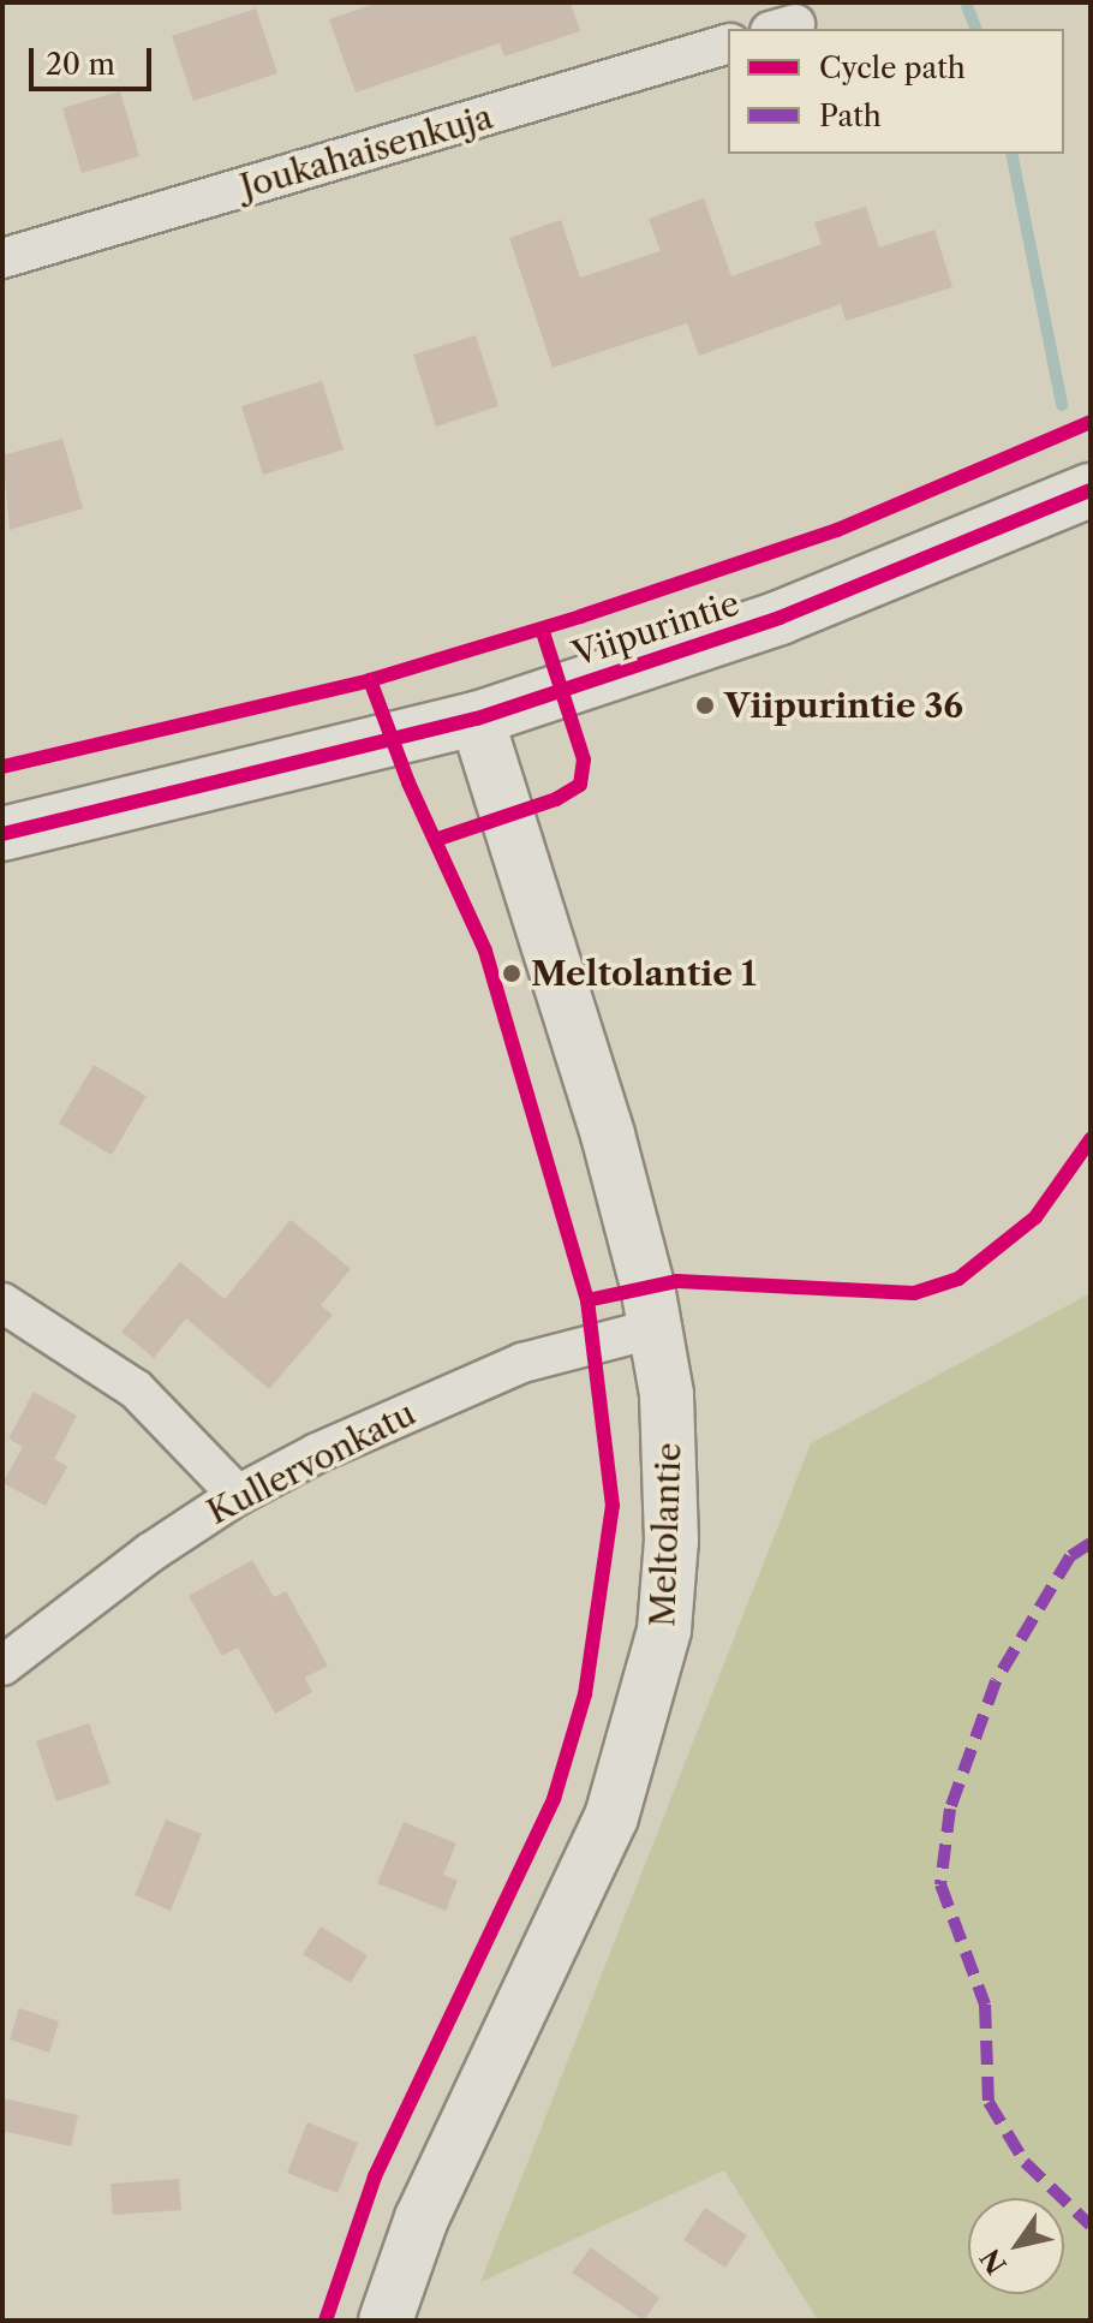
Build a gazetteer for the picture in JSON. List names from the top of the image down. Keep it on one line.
{"streets":{"street":["Joukahaisenkuja","Viipurintie","Kullervonkatu","Meltolantie"]},"crossings":[["Viipurintie","Meltolantie"],["Kullervonkatu","Meltolantie"]],"places":["Viipurintie 36","Meltolantie 1"],"legend":["Cycle path","Path"],"scale_bar":"20 m","north":"bottom left"}
